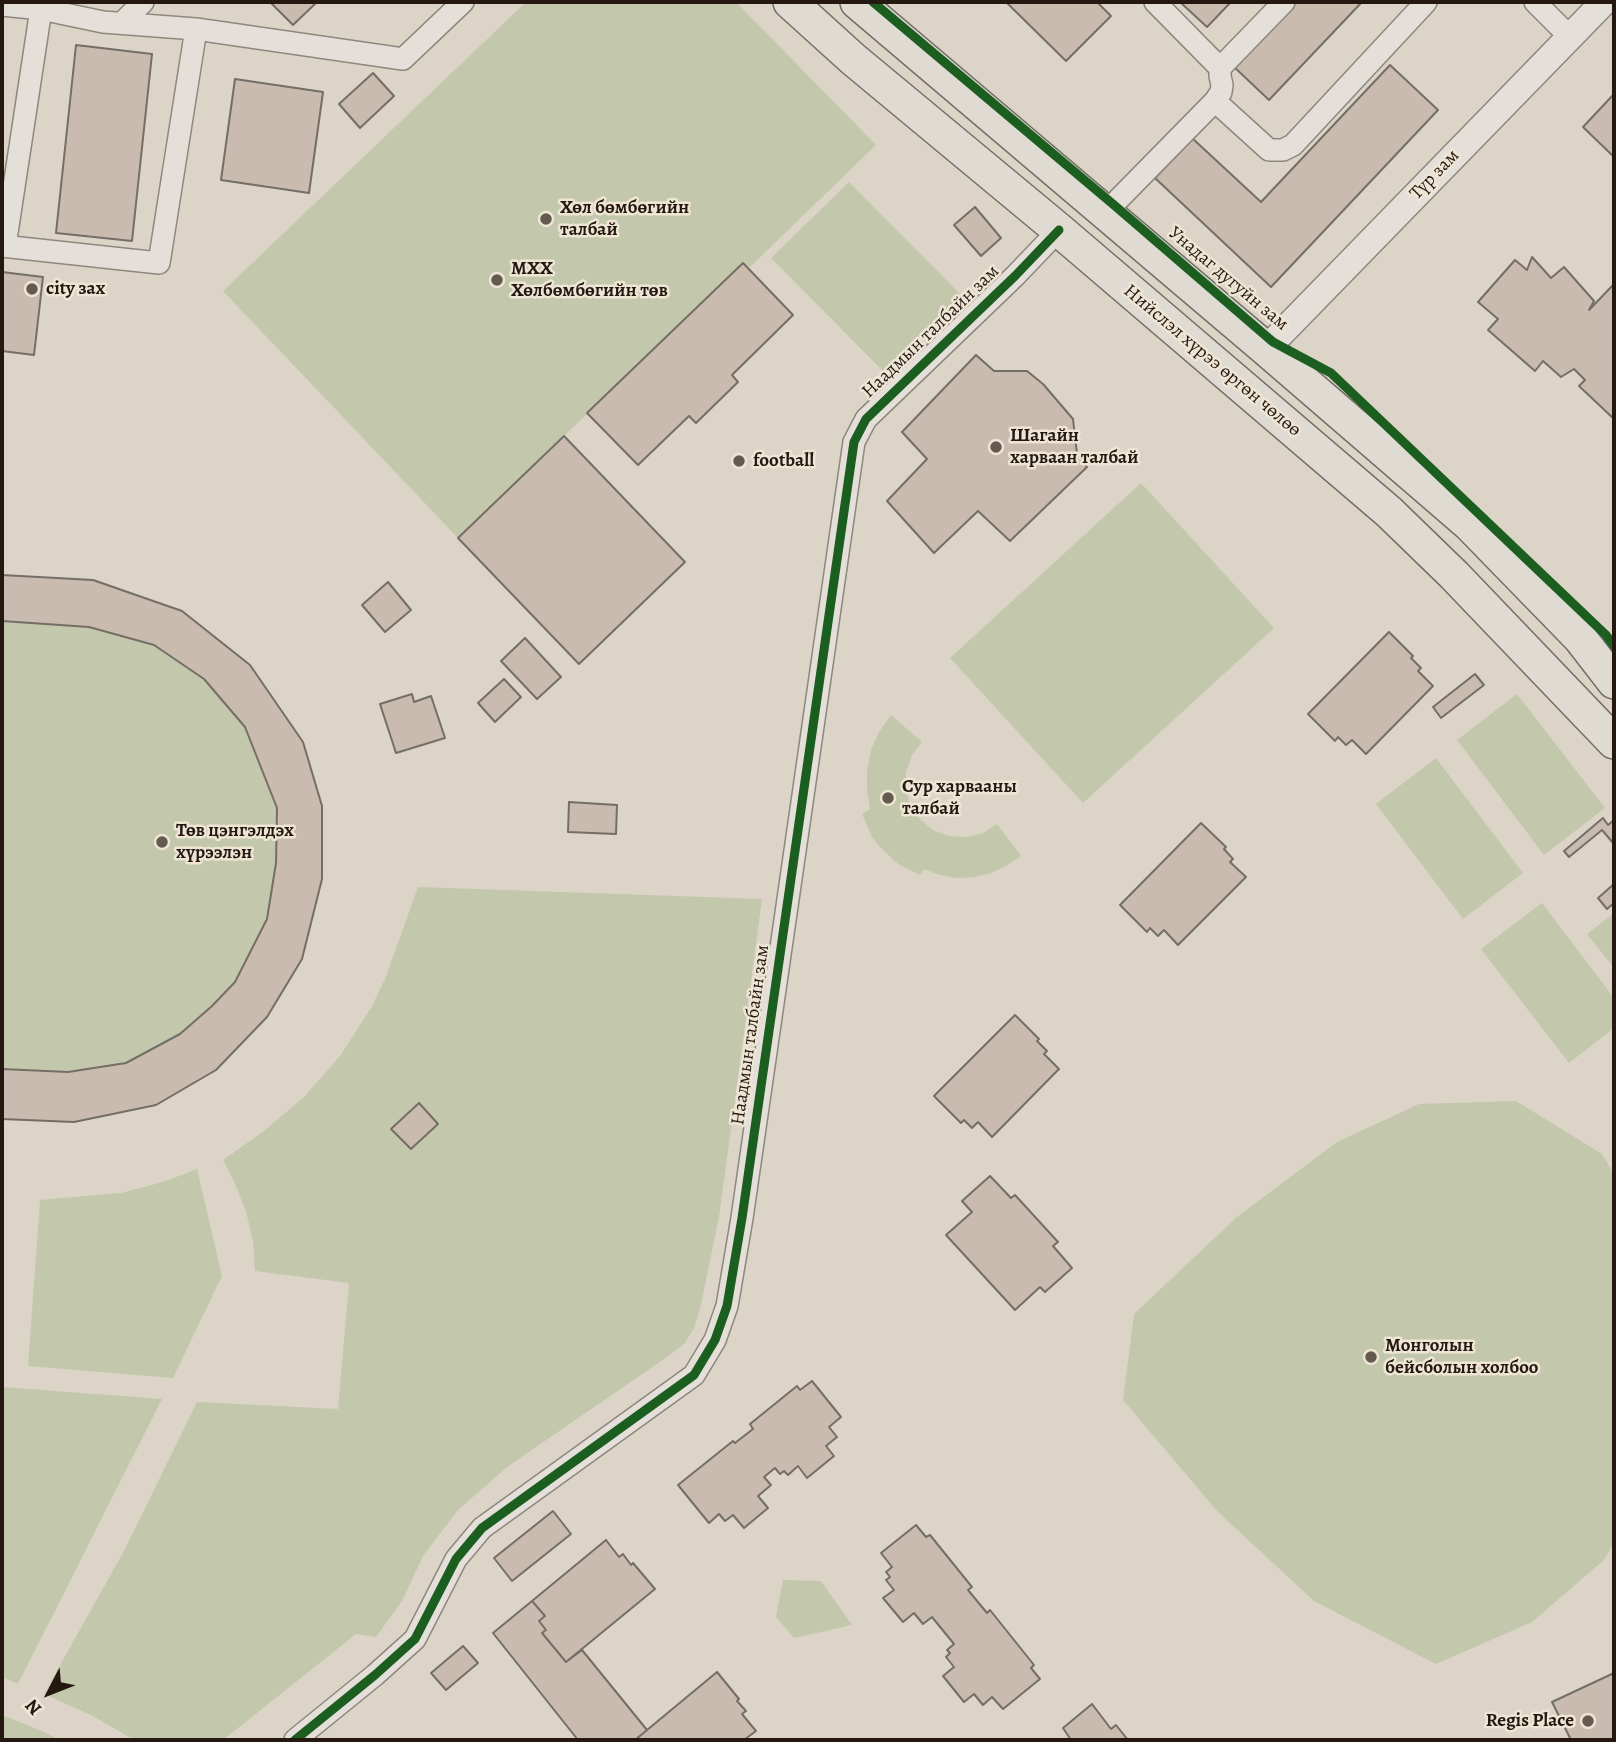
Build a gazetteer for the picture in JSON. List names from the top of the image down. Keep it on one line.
{"streets":{"main road":["Нийслэл хүрээ өргөн чөлөө"],"street":["Түр зам","Наадмын талбайн зам"],"cycle path":["Унадаг дугуйн зам"]},"crossings":[["Наадмын талбайн зам","Нийслэл хүрээ өргөн чөлөө"]],"places":["Хөл бөмбөгийн талбай","МХХ Хөлбөмбөгийн төв","city зах","Шагайн харваан талбай","football","Сур харвааны талбай","Төв цэнгэлдэх хүрээлэн","Монголын бейсболын холбоо","Regis Place"],"north":"bottom left"}
